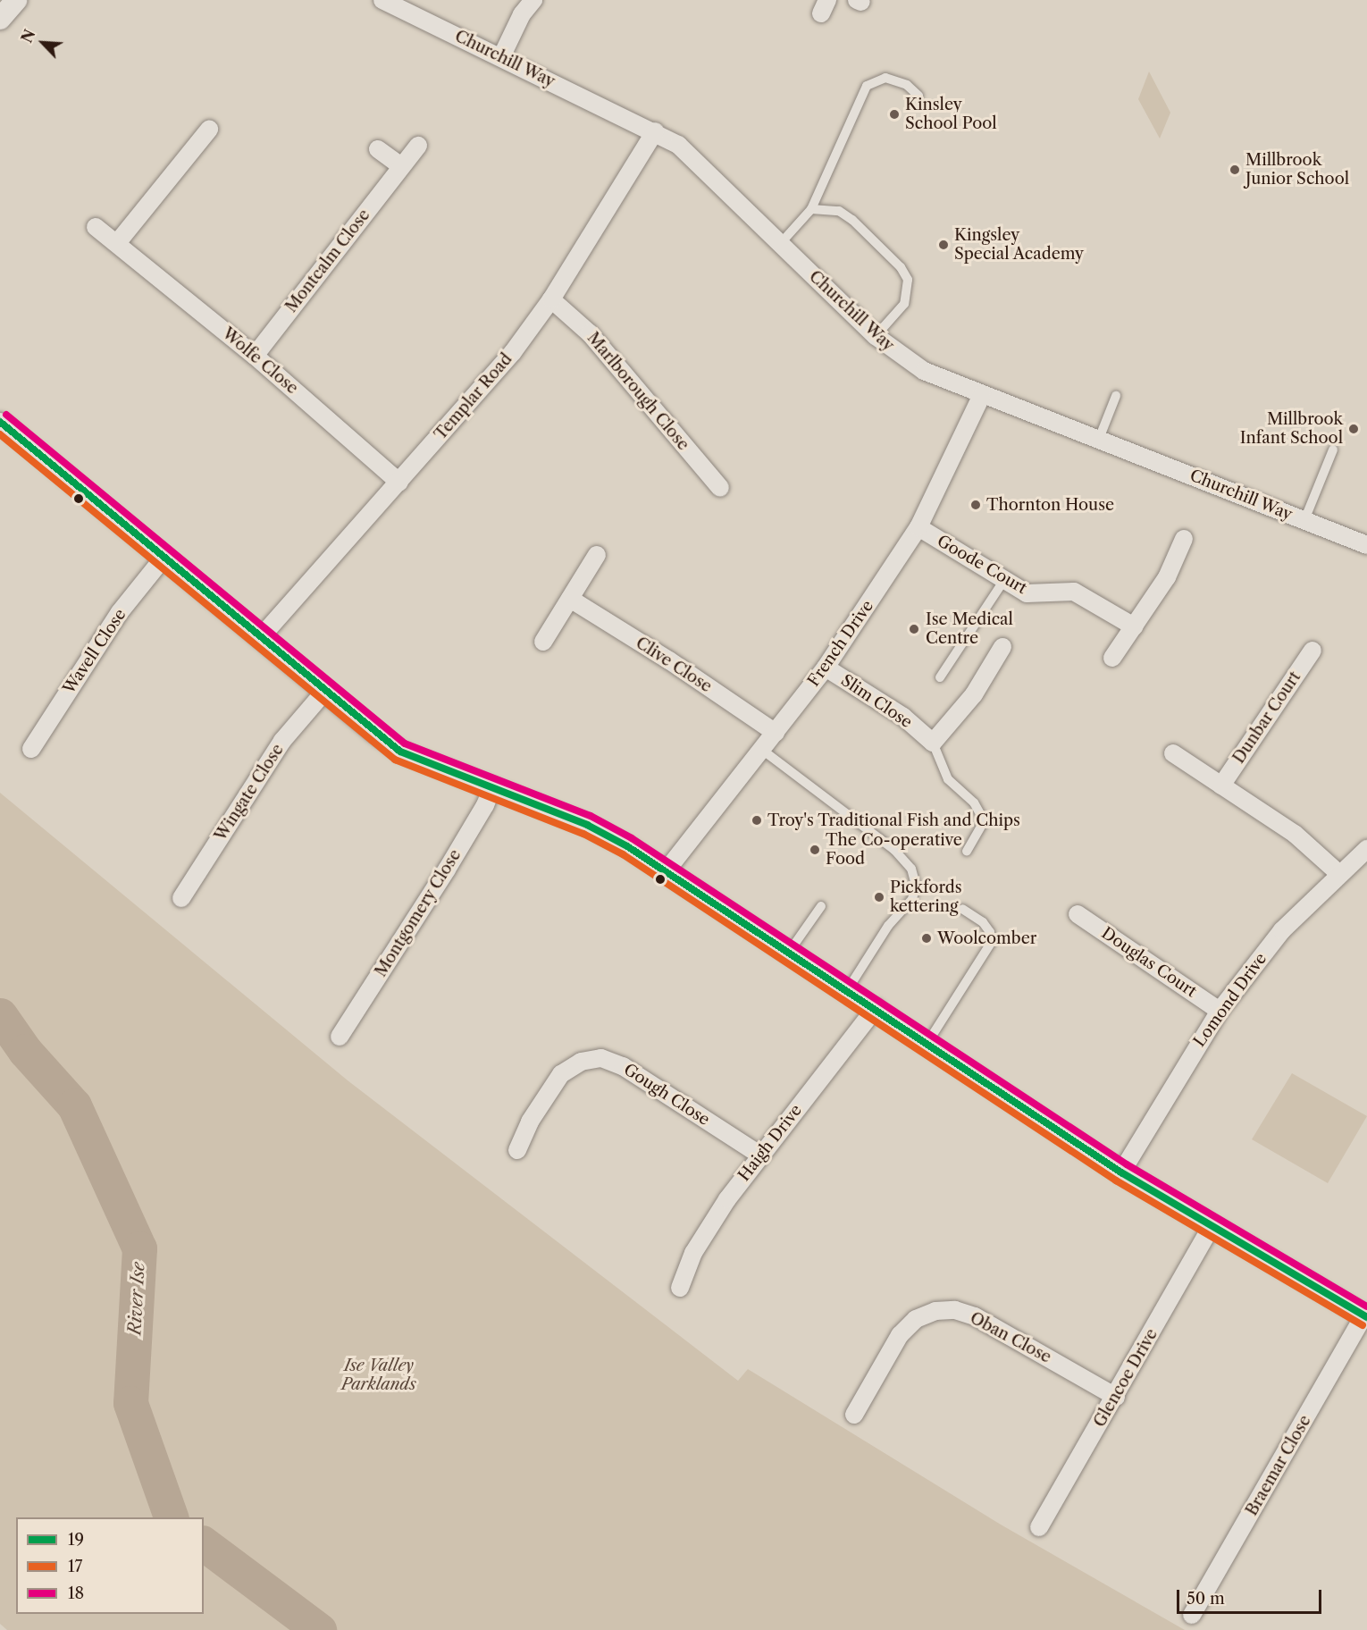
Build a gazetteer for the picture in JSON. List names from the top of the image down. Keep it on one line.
{"streets":{"street":["Churchill Way","Montcalm Close","Wolfe Close","Marlborough Close","Templar Road","Goode Court","French Drive","Wavell Close","Clive Close","Slim Close","Dunbar Court","Wingate Close","Montgomery Close","Douglas Court","Lomond Drive","Gough Close","Haigh Drive","Oban Close","Glencoe Drive","Braemar Close"]},"crossings":[["Churchill Way","Templar Road"],["Churchill Way","French Drive"],["Montcalm Close","Wolfe Close"],["Wolfe Close","Templar Road"],["Marlborough Close","Templar Road"],["Goode Court","French Drive"],["French Drive","Clive Close"],["French Drive","Slim Close"],["Douglas Court","Lomond Drive"],["Gough Close","Haigh Drive"],["Oban Close","Glencoe Drive"]],"water":["River Ise"],"parks":["Ise Valley Parklands"],"places":["Kinsley School Pool","Millbrook Junior School","Kingsley Special Academy","Millbrook Infant School","Thornton House","Ise Medical Centre","Troy's Traditional Fish and Chips","The Co-operative Food","Pickfords kettering","Woolcomber"],"lines":["transit line 18","transit line 19","transit line 17"],"legend":["19","17","18"],"scale_bar":"50 m","north":"top left"}
